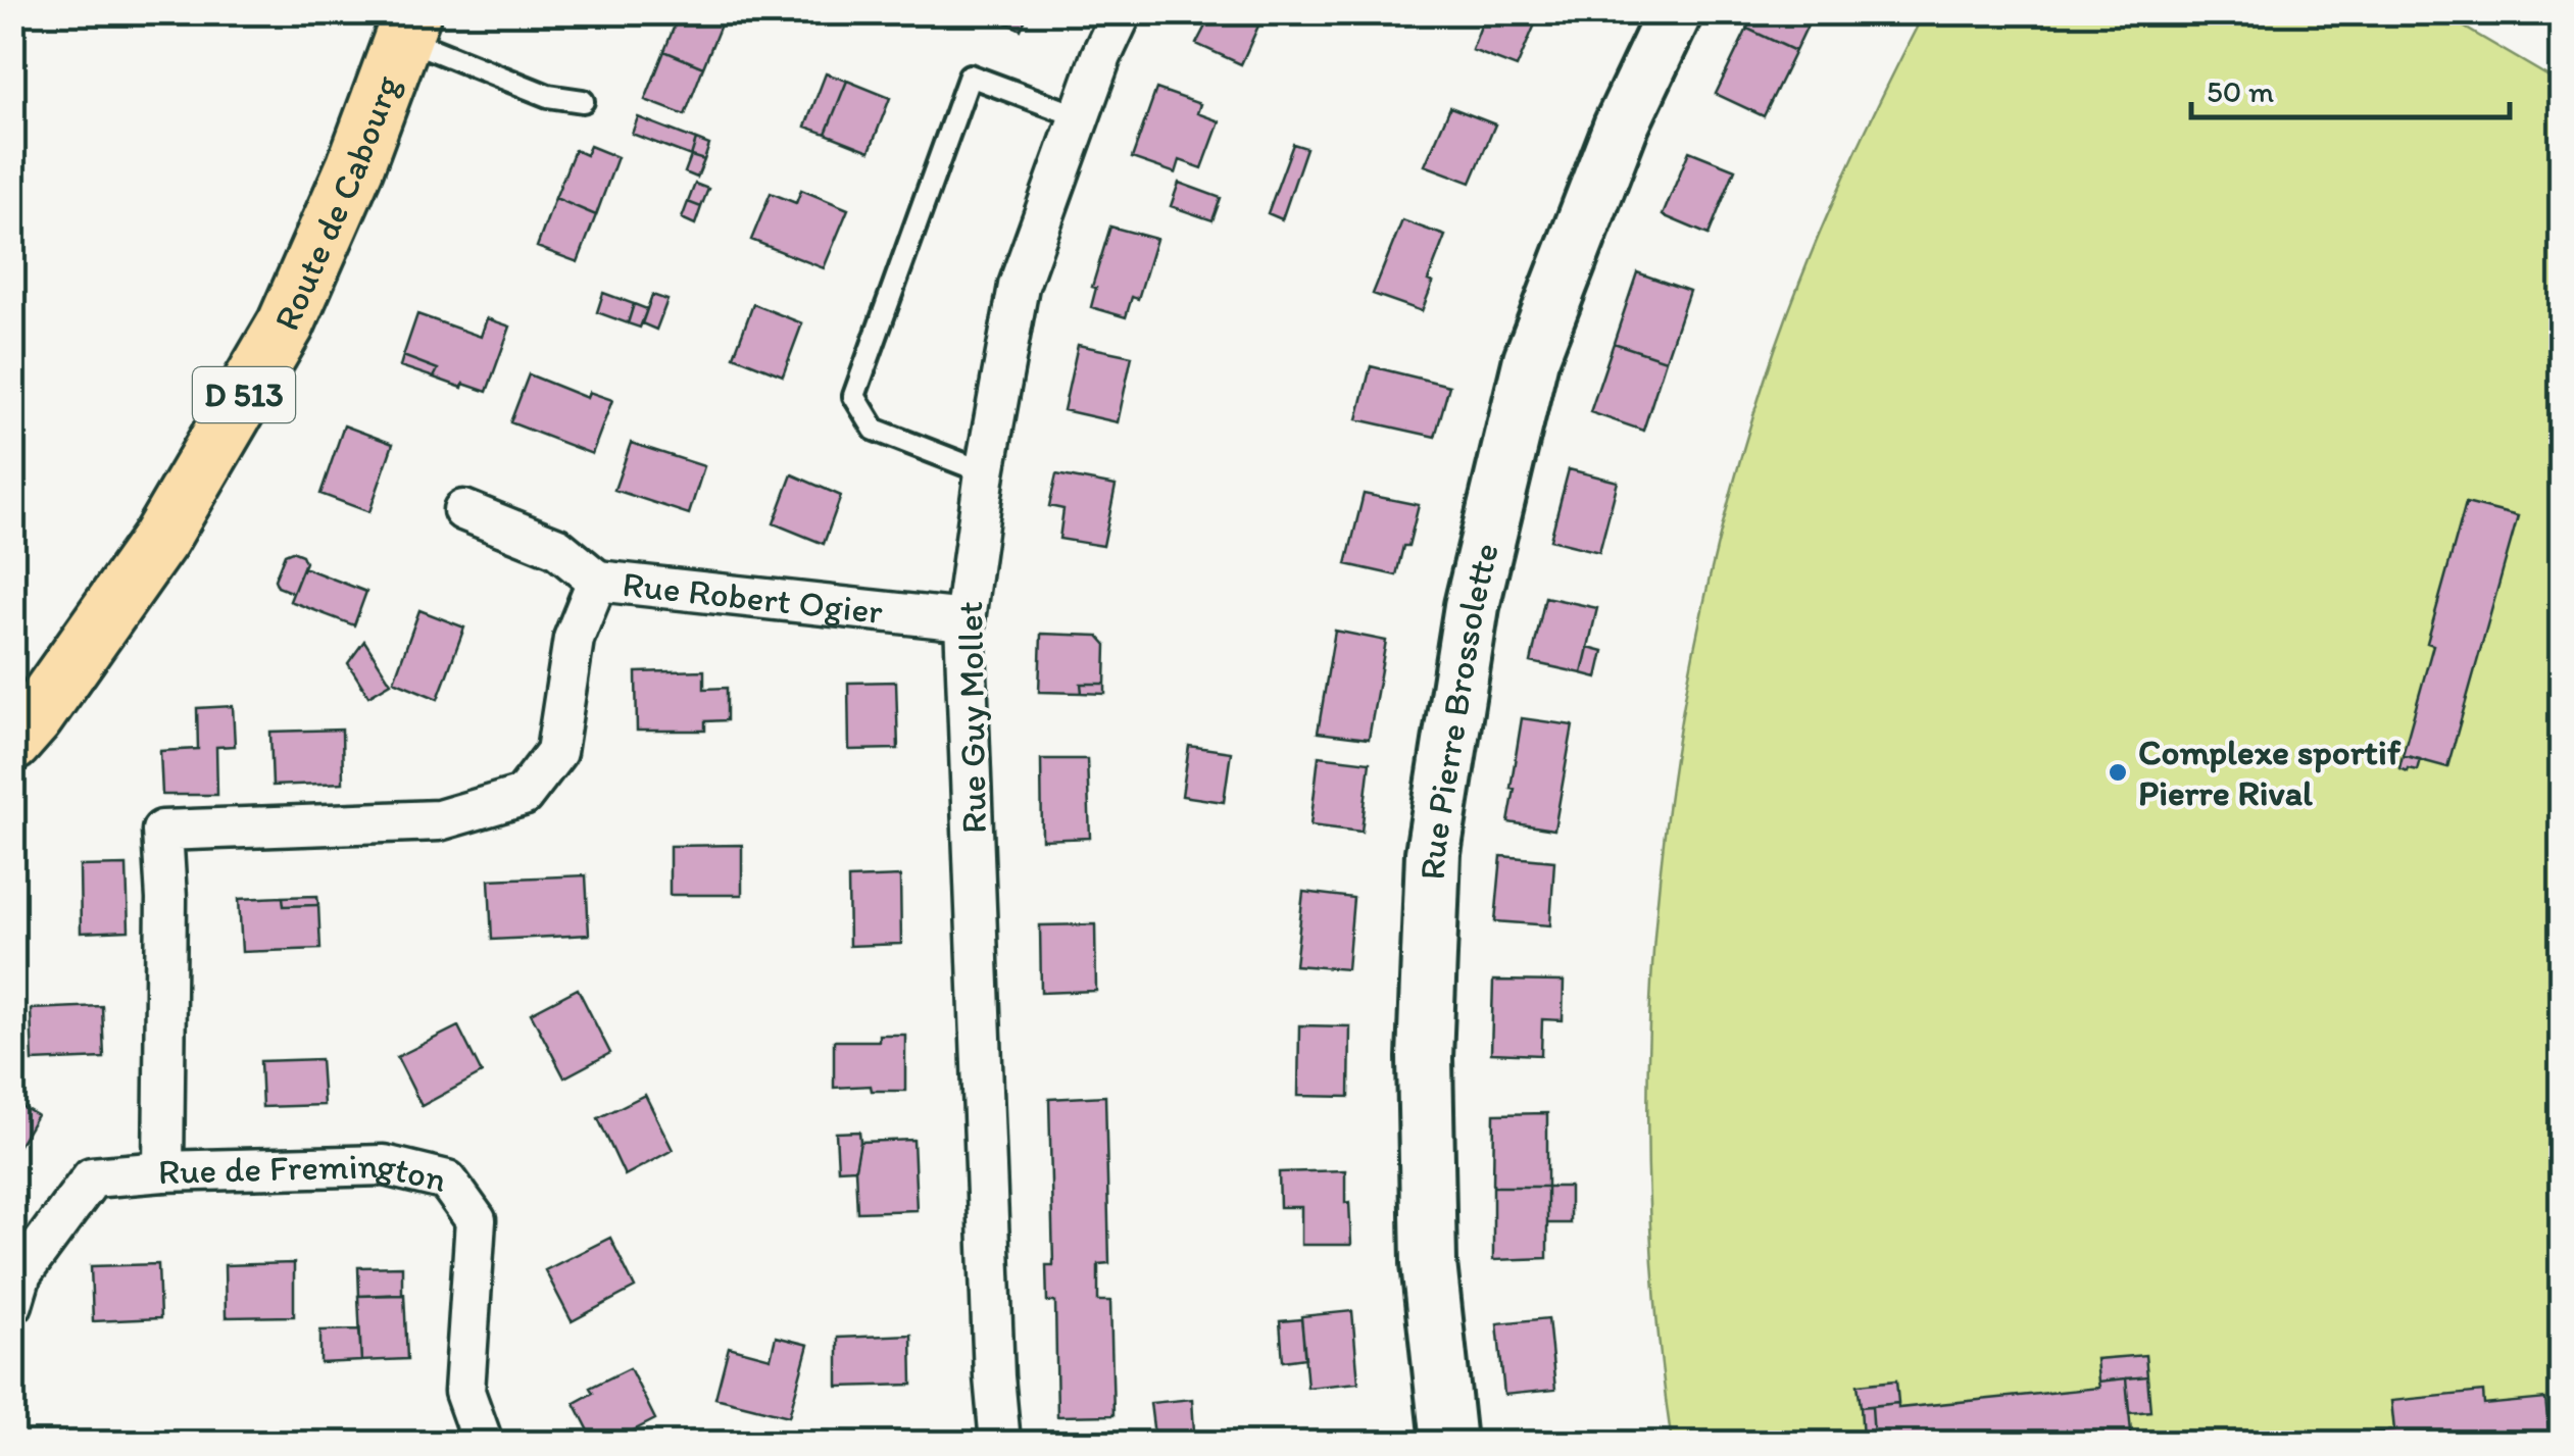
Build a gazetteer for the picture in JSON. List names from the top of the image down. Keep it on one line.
{"streets":{"main road":["Route de Cabourg","D 513"],"street":["Rue Robert Ogier","Rue Pierre Brossolette","Rue Guy Mollet","Rue de Fremington"]},"crossings":[["Rue Robert Ogier","Rue Guy Mollet"],["Rue Robert Ogier","Rue de Fremington"]],"places":["Complexe sportif Pierre Rival"],"scale_bar":"50 m"}
